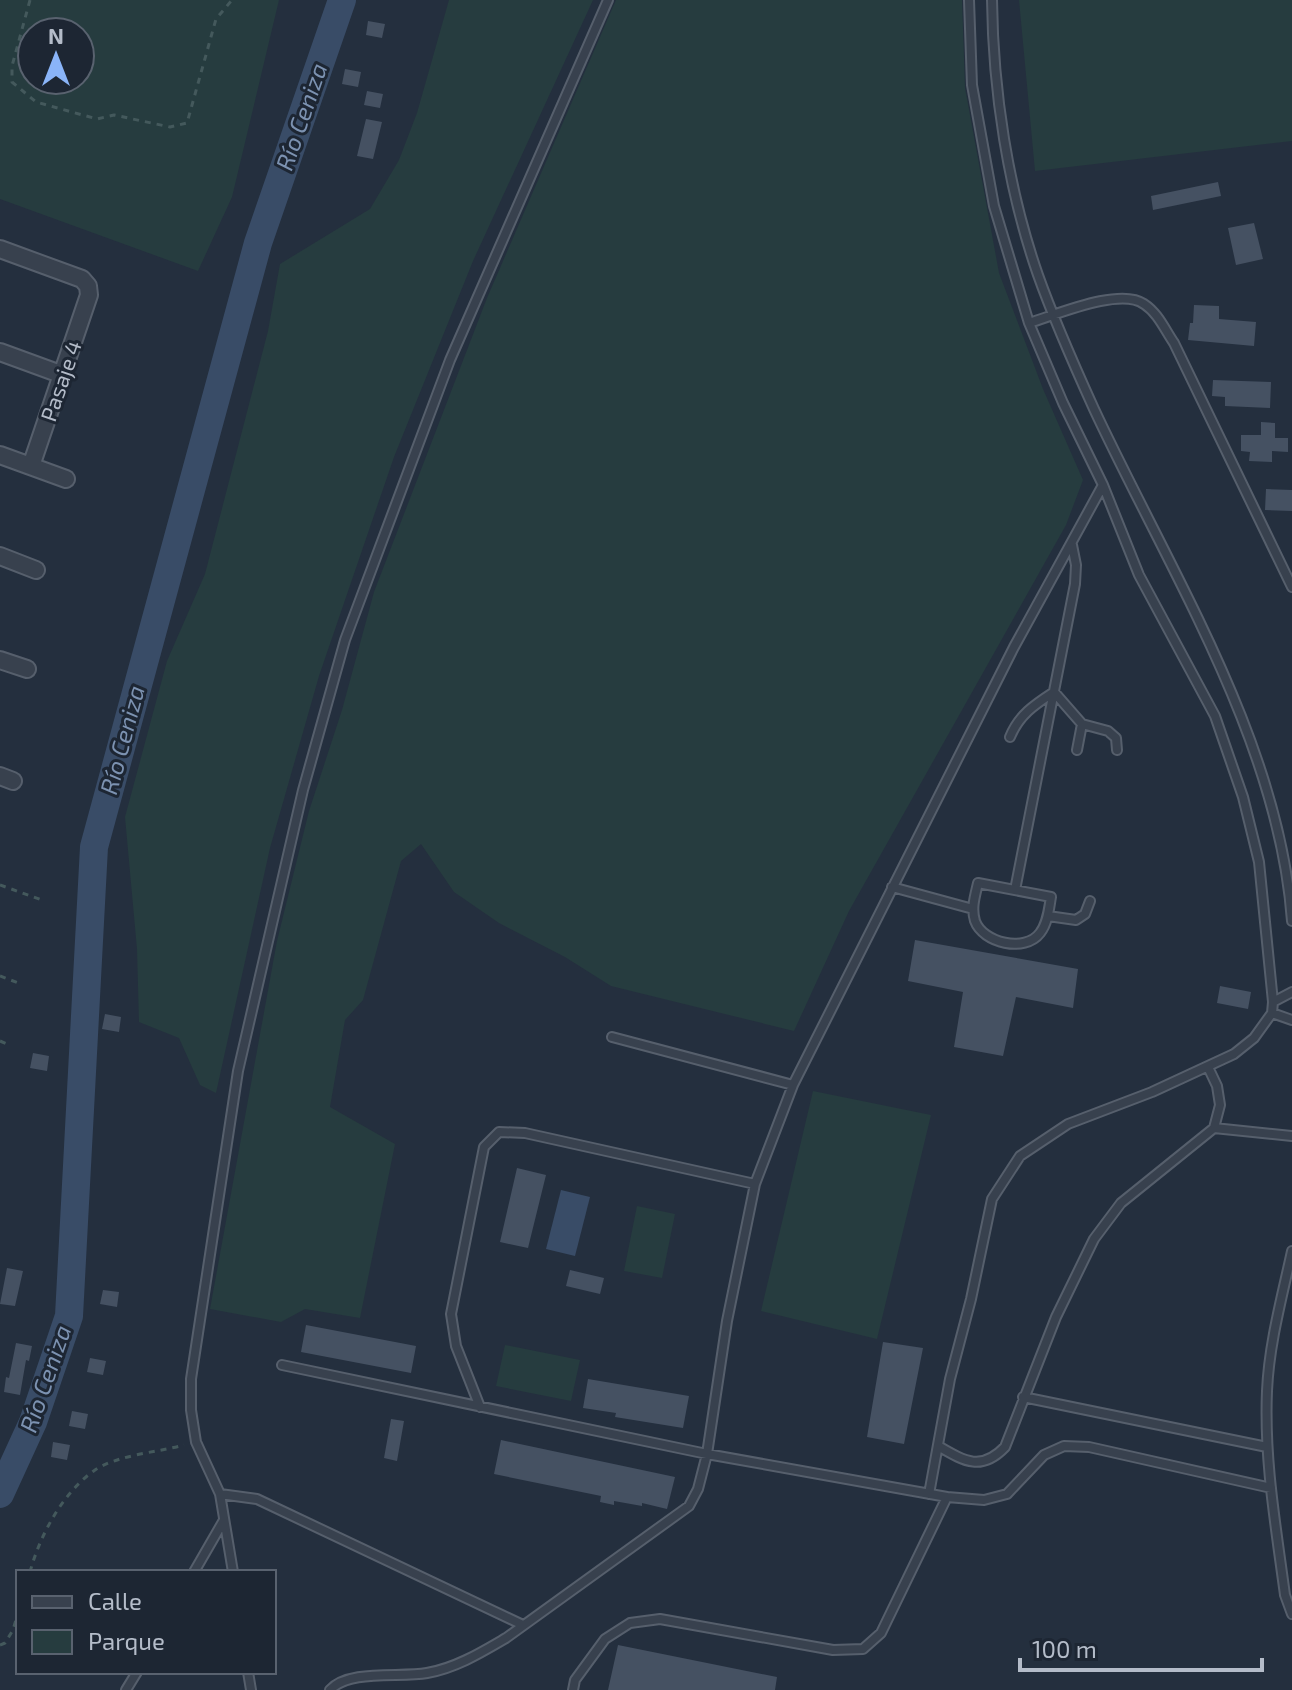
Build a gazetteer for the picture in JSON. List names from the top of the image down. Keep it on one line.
{"streets":{"street":["Pasaje 4"]},"water":["Río Ceniza"],"legend":["Calle","Parque"],"scale_bar":"100 m","north":"top"}
